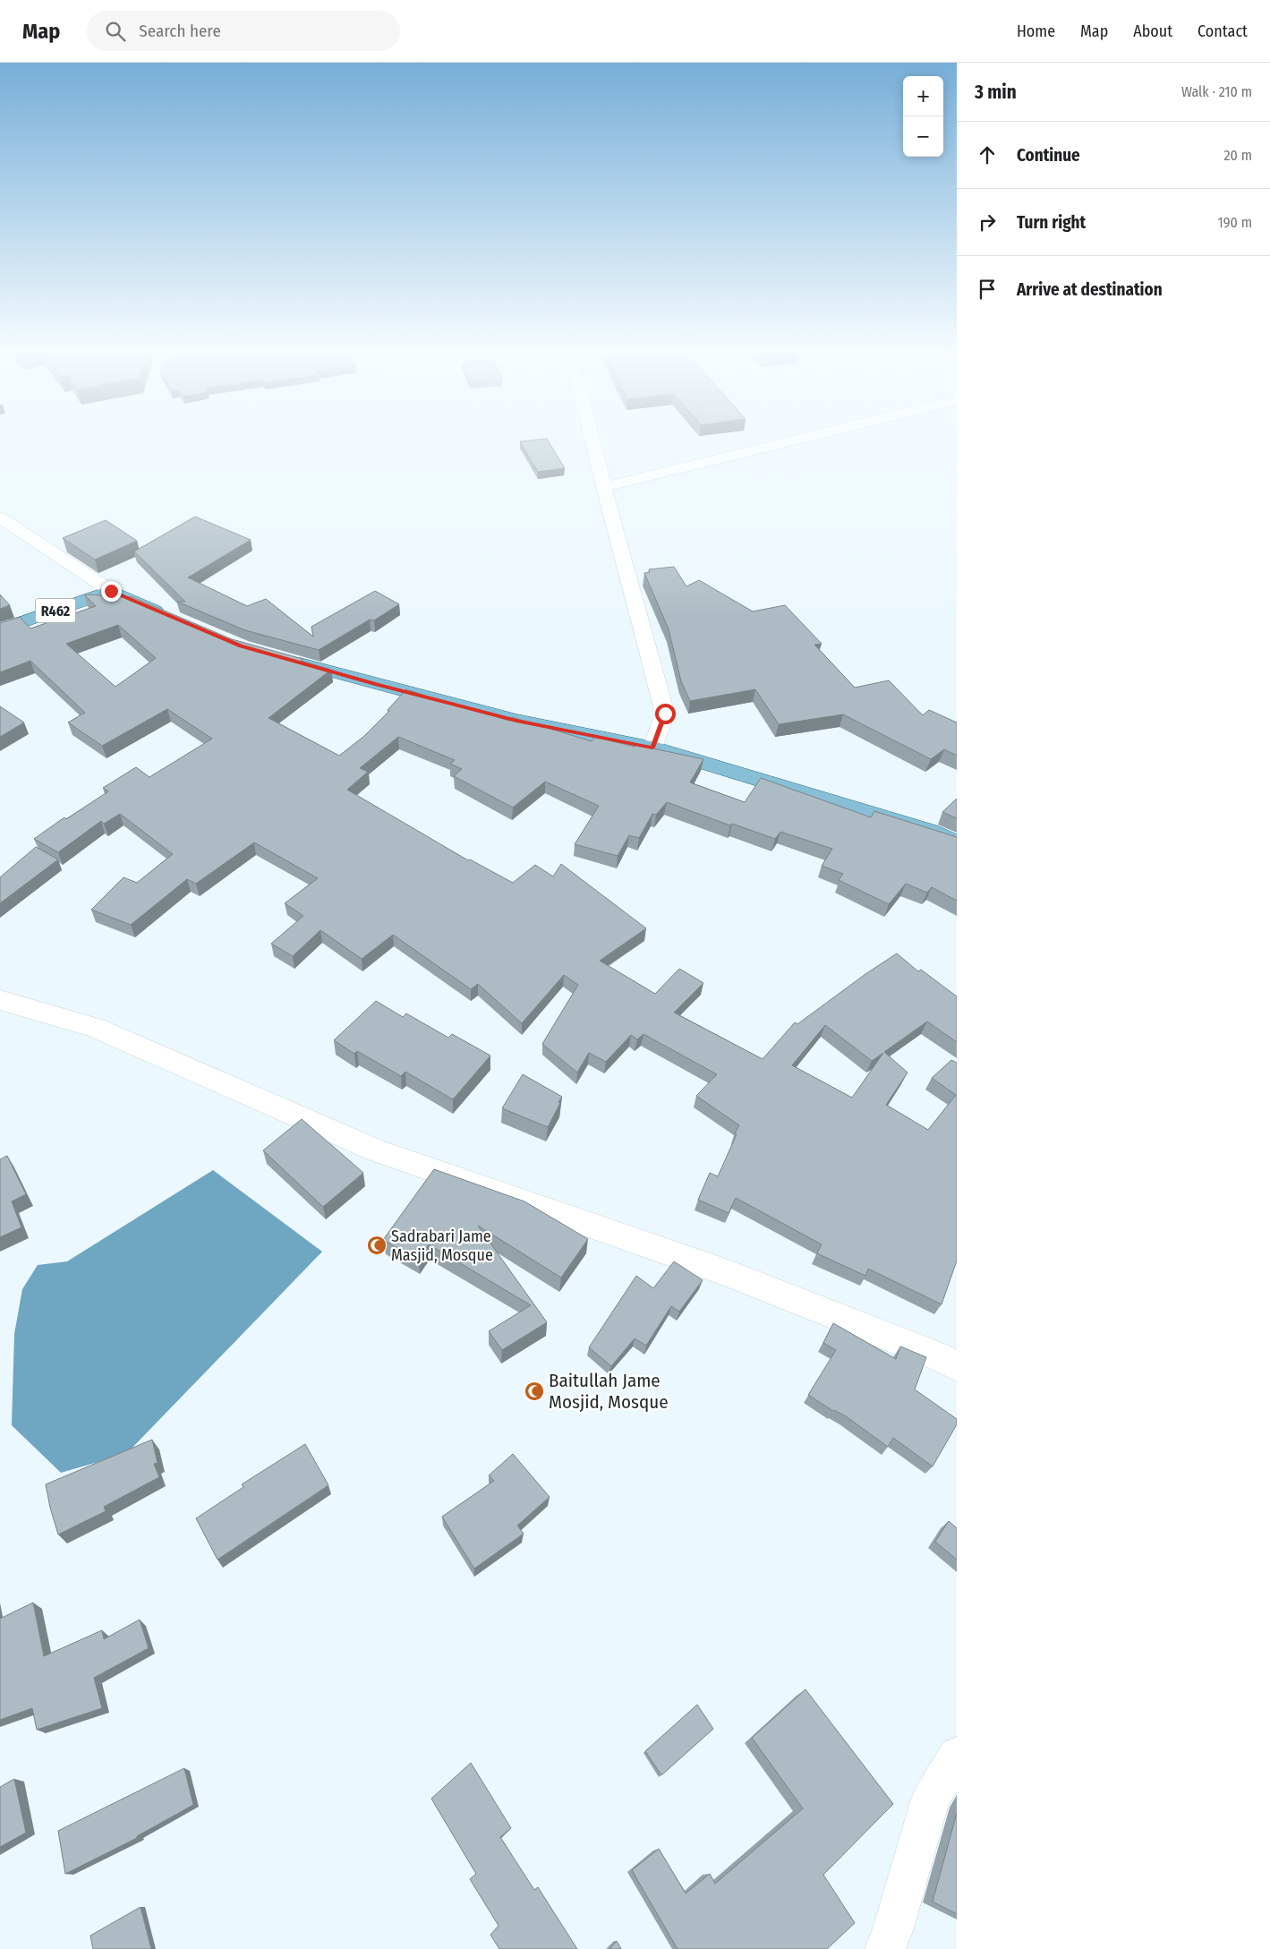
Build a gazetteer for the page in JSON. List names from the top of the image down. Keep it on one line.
{"streets":{"main road":["R462"]},"places":{"mosque":["Sadrabari Jame Masjid, Mosque","Baitullah Jame Mosjid, Mosque"]},"page":{"header":"Map","search":"Search here","nav":["Home","Map","About","Contact"],"heading":["3 min","Walk · 210 m"],"map_buttons":["+","−"],"list":[["Continue","20 m"],["Turn right","190 m"],"Arrive at destination"]}}
